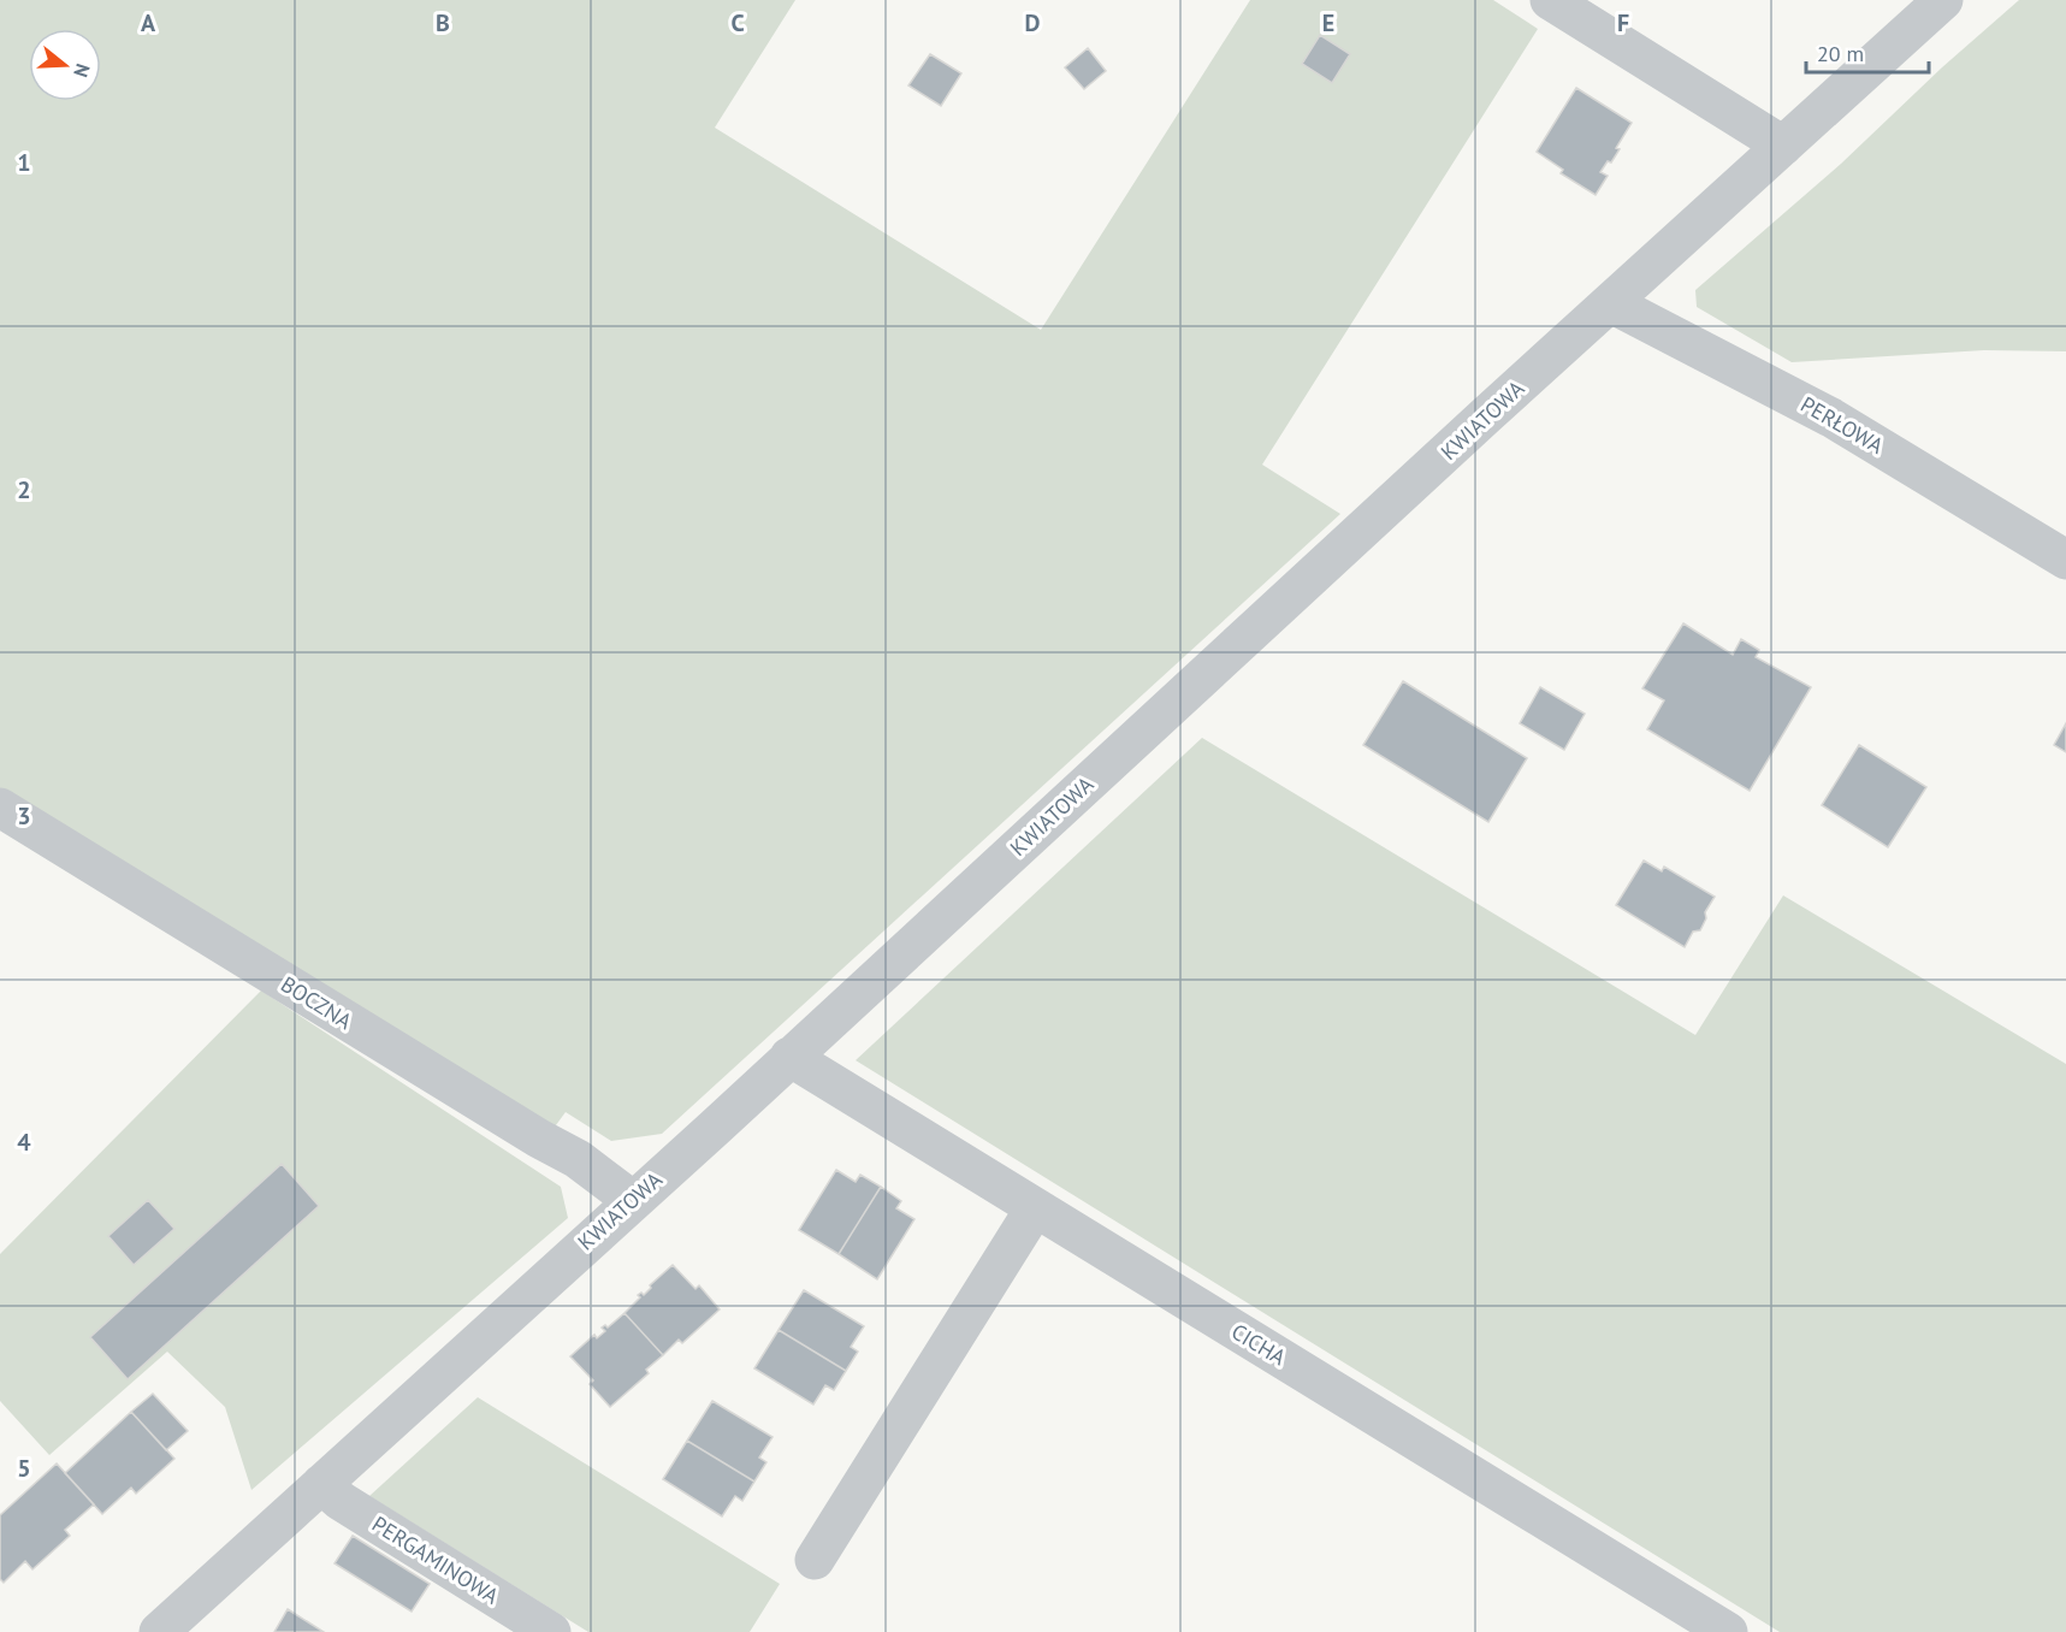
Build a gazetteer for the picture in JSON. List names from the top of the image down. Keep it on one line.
{"streets":{"street":["KWIATOWA","PERŁOWA","BOCZNA","CICHA","PERGAMINOWA"]},"crossings":[["KWIATOWA","PERŁOWA"],["KWIATOWA","BOCZNA"],["KWIATOWA","CICHA"],["KWIATOWA","PERGAMINOWA"]],"scale_bar":"20 m","north":"right","grid":{"columns":["A","B","C","D","E","F"],"rows":["1","2","3","4","5"]}}
